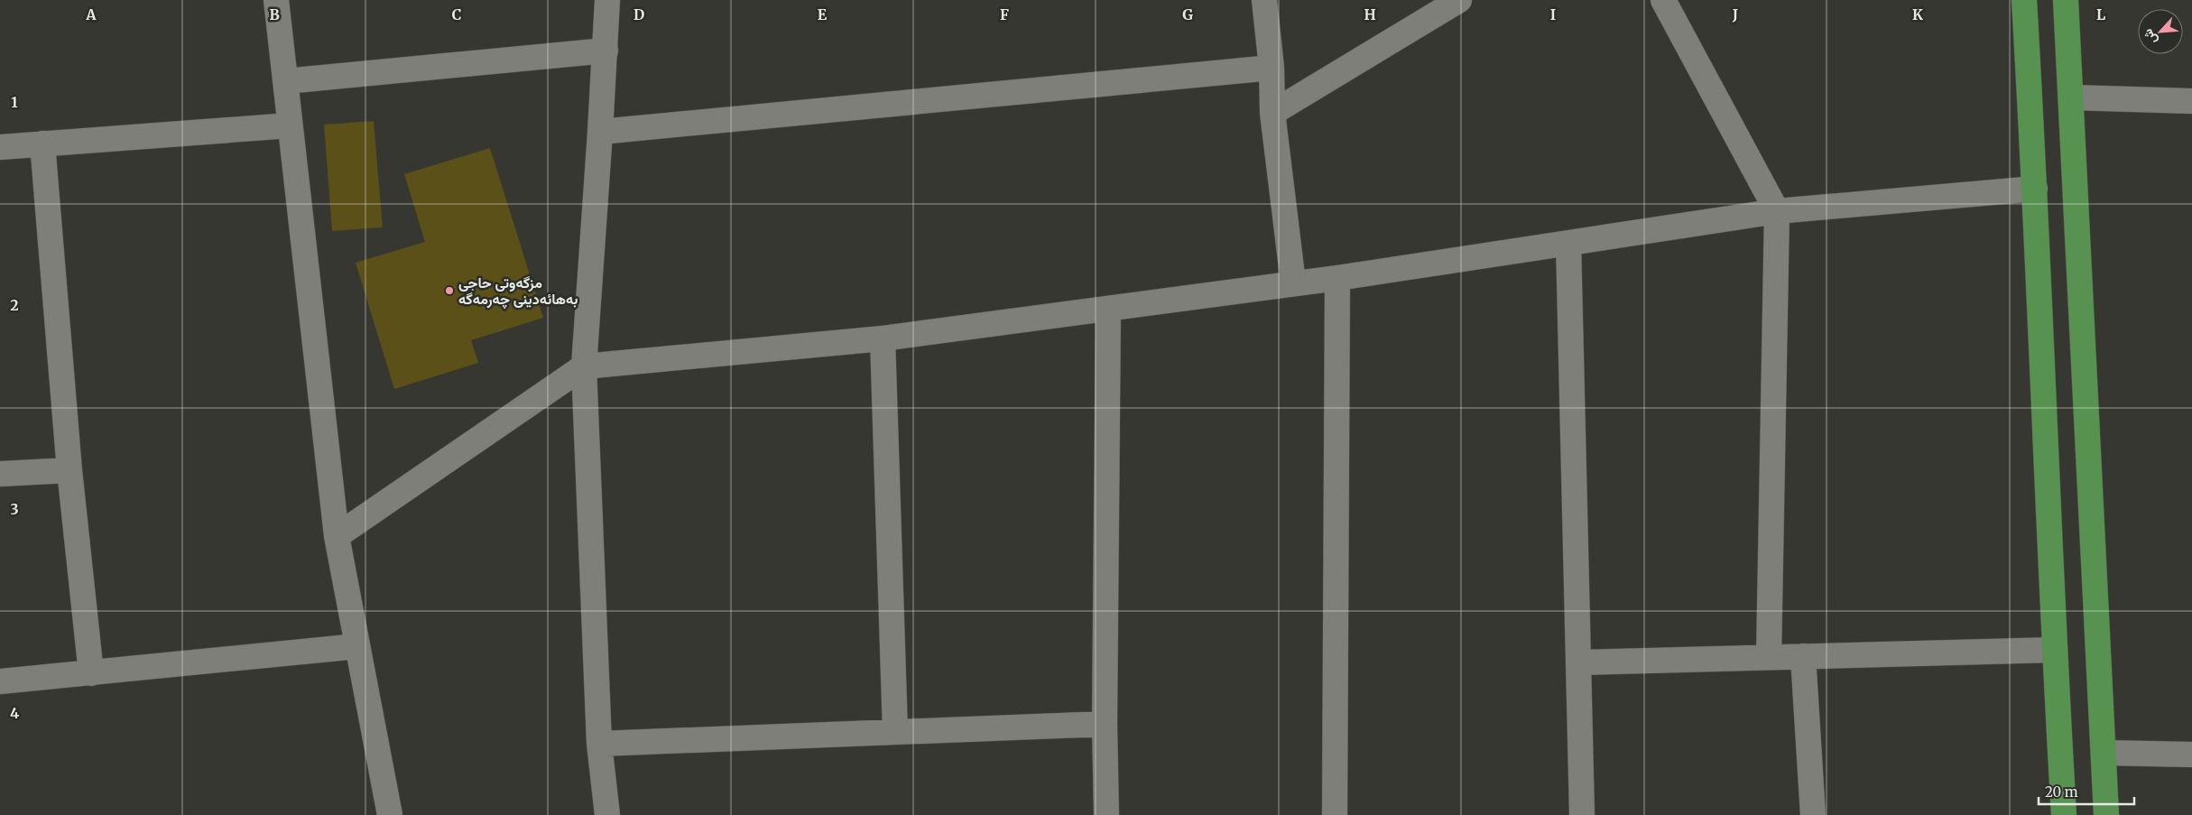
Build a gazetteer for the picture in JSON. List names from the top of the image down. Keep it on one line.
{"places":["مزگەوتی حاجی بەهائەدینی چەرمەگە"],"scale_bar":"20 m","north":"bottom left","grid":{"columns":["A","B","C","D","E","F","G","H","I","J","K","L"],"rows":["1","2","3","4"]}}
